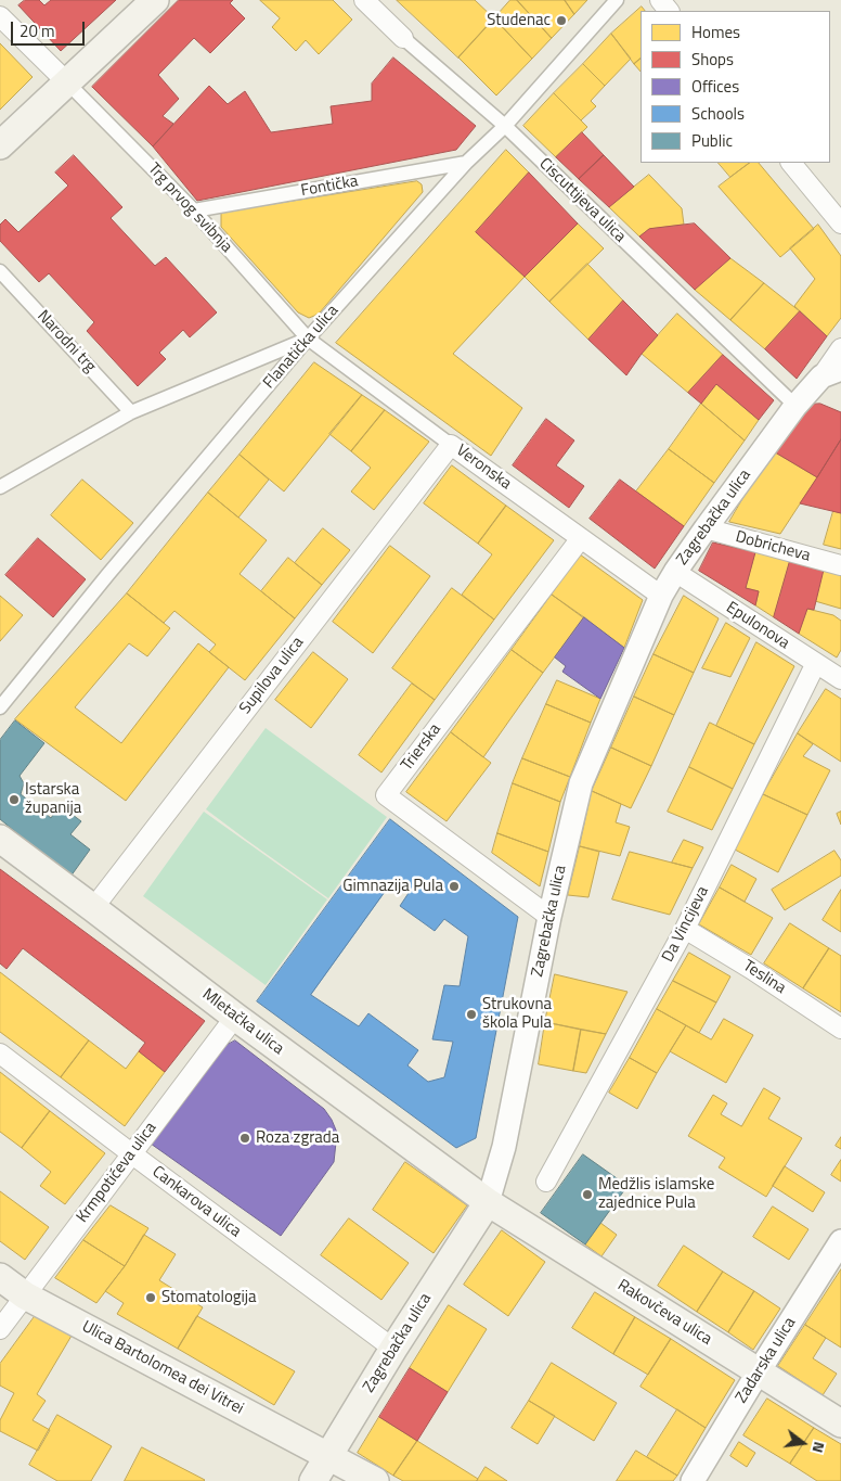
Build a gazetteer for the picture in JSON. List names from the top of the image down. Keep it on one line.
{"streets":{"main road":["Zagrebačka ulica","Mletačka ulica","Rakovčeva ulica","Ulica Bartolomea dei Vitrei"],"street":["Fontička","Ciscuttijeva ulica","Trg prvog svibnja","Narodni trg","Flanatička ulica","Veronska","Dobricheva","Epulonova","Supilova ulica","Trierska","Da Vincijeva","Teslina","Krmpotićeva ulica","Cankarova ulica","Zadarska ulica"]},"crossings":[["Fontička","Trg prvog svibnja"],["Fontička","Flanatička ulica"],["Ciscuttijeva ulica","Flanatička ulica"],["Ciscuttijeva ulica","Zagrebačka ulica"],["Trg prvog svibnja","Flanatička ulica"],["Trg prvog svibnja","Veronska"],["Flanatička ulica","Veronska"],["Veronska","Zagrebačka ulica"],["Veronska","Supilova ulica"],["Veronska","Trierska"],["Zagrebačka ulica","Dobricheva"],["Zagrebačka ulica","Epulonova"],["Zagrebačka ulica","Trierska"],["Zagrebačka ulica","Mletačka ulica"],["Zagrebačka ulica","Cankarova ulica"],["Zagrebačka ulica","Rakovčeva ulica"],["Zagrebačka ulica","Ulica Bartolomea dei Vitrei"],["Epulonova","Da Vincijeva"],["Supilova ulica","Mletačka ulica"],["Da Vincijeva","Teslina"],["Mletačka ulica","Krmpotićeva ulica"],["Mletačka ulica","Rakovčeva ulica"],["Krmpotićeva ulica","Cankarova ulica"],["Krmpotićeva ulica","Ulica Bartolomea dei Vitrei"],["Rakovčeva ulica","Zadarska ulica"]],"places":["Studenac","Istarska županija","Gimnazija Pula","Strukovna škola Pula","Roza zgrada","Medžlis islamske zajednice Pula","Stomatologija"],"legend":["Homes","Shops","Offices","Schools","Public"],"scale_bar":"20 m","north":"right"}
